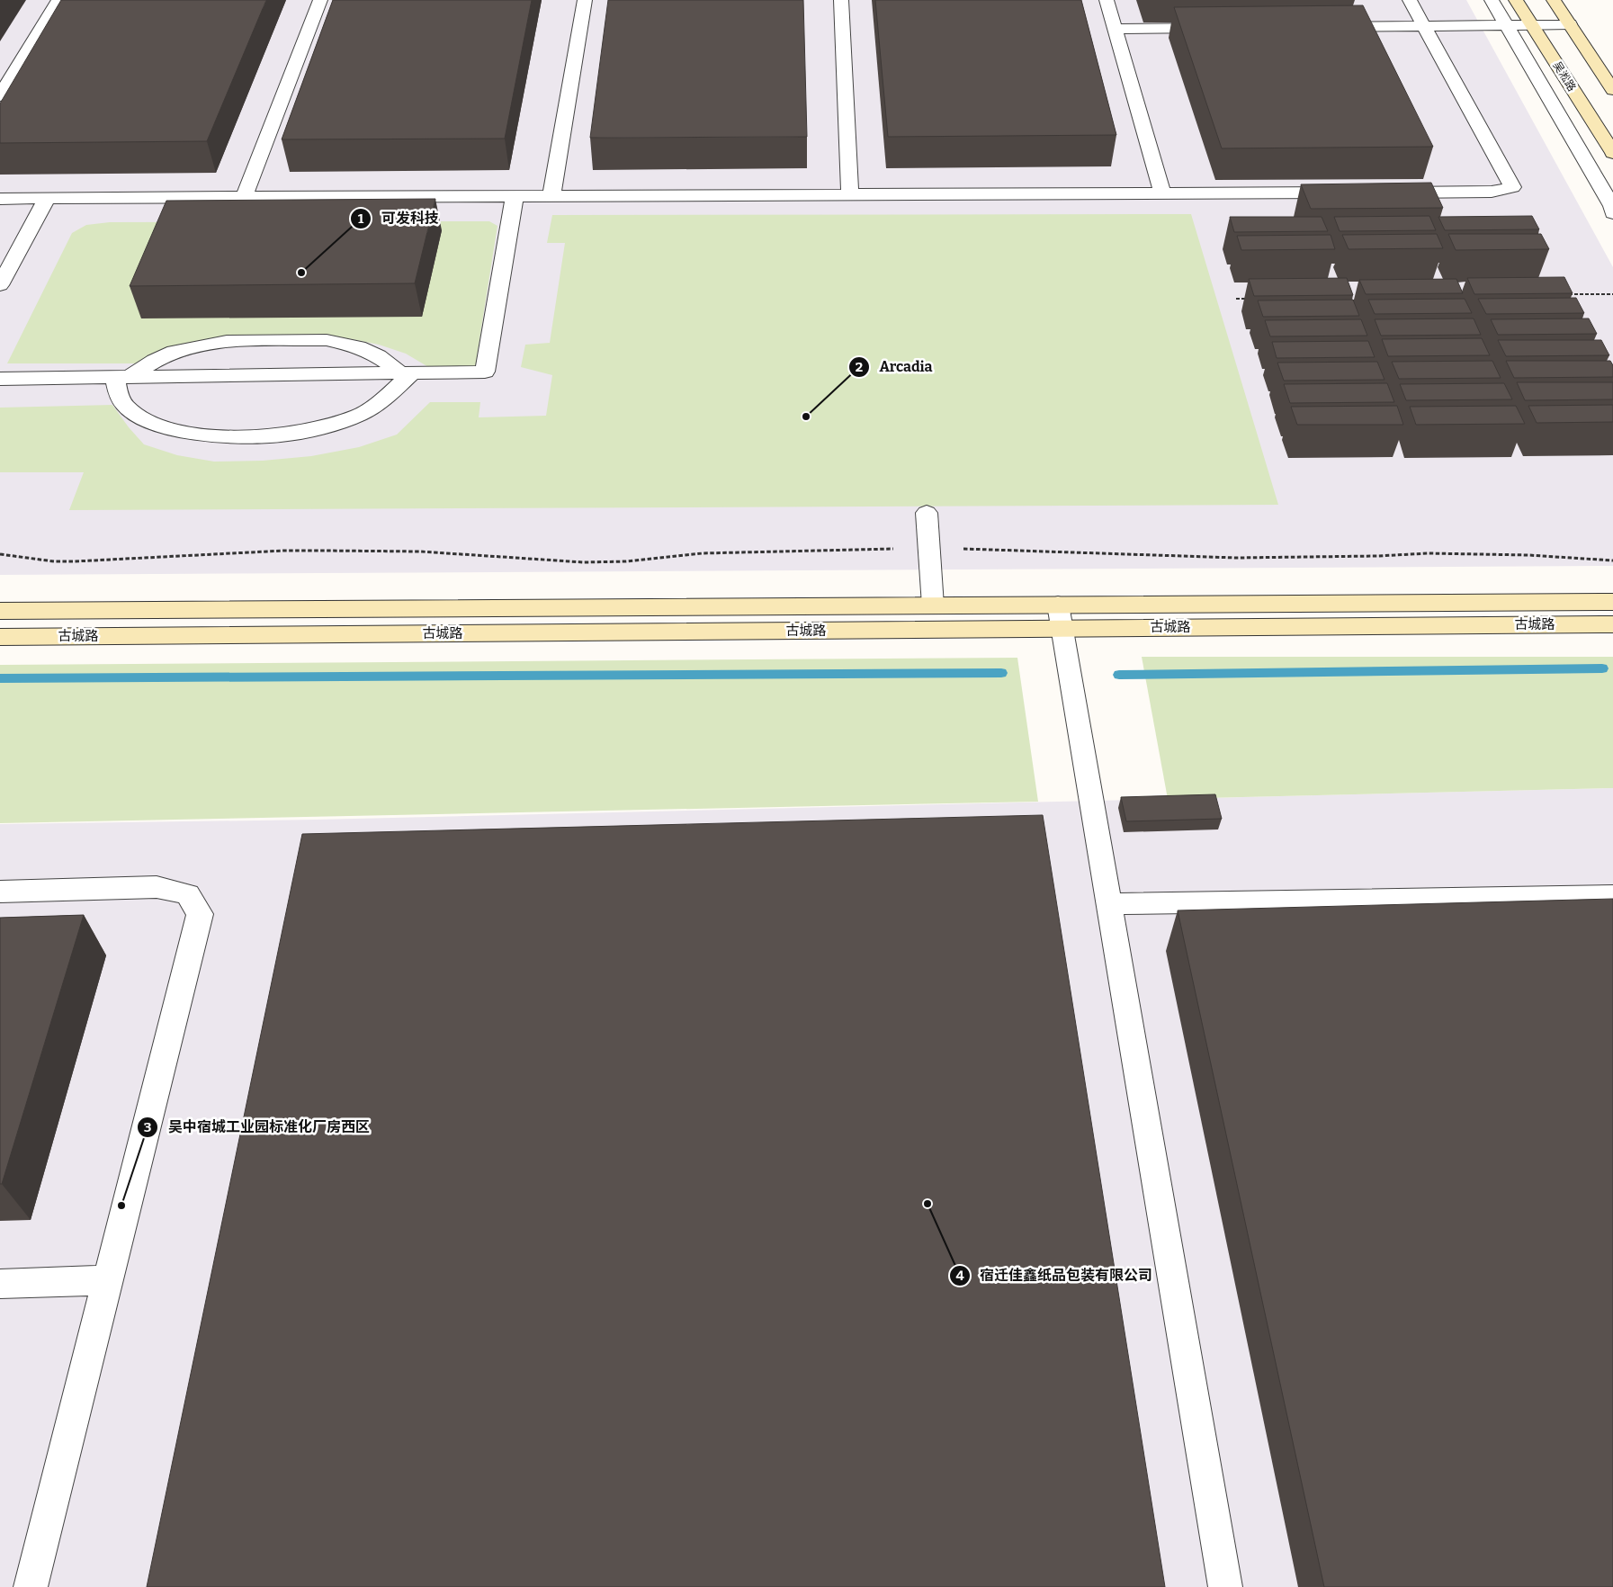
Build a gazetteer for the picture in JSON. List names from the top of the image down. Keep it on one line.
{"streets":{"main road":["吴淞路","古城路"]},"places":["可发科技","Arcadia","宿迁佳鑫纸品包装有限公司","吴中宿城工业园标准化厂房西区"]}
